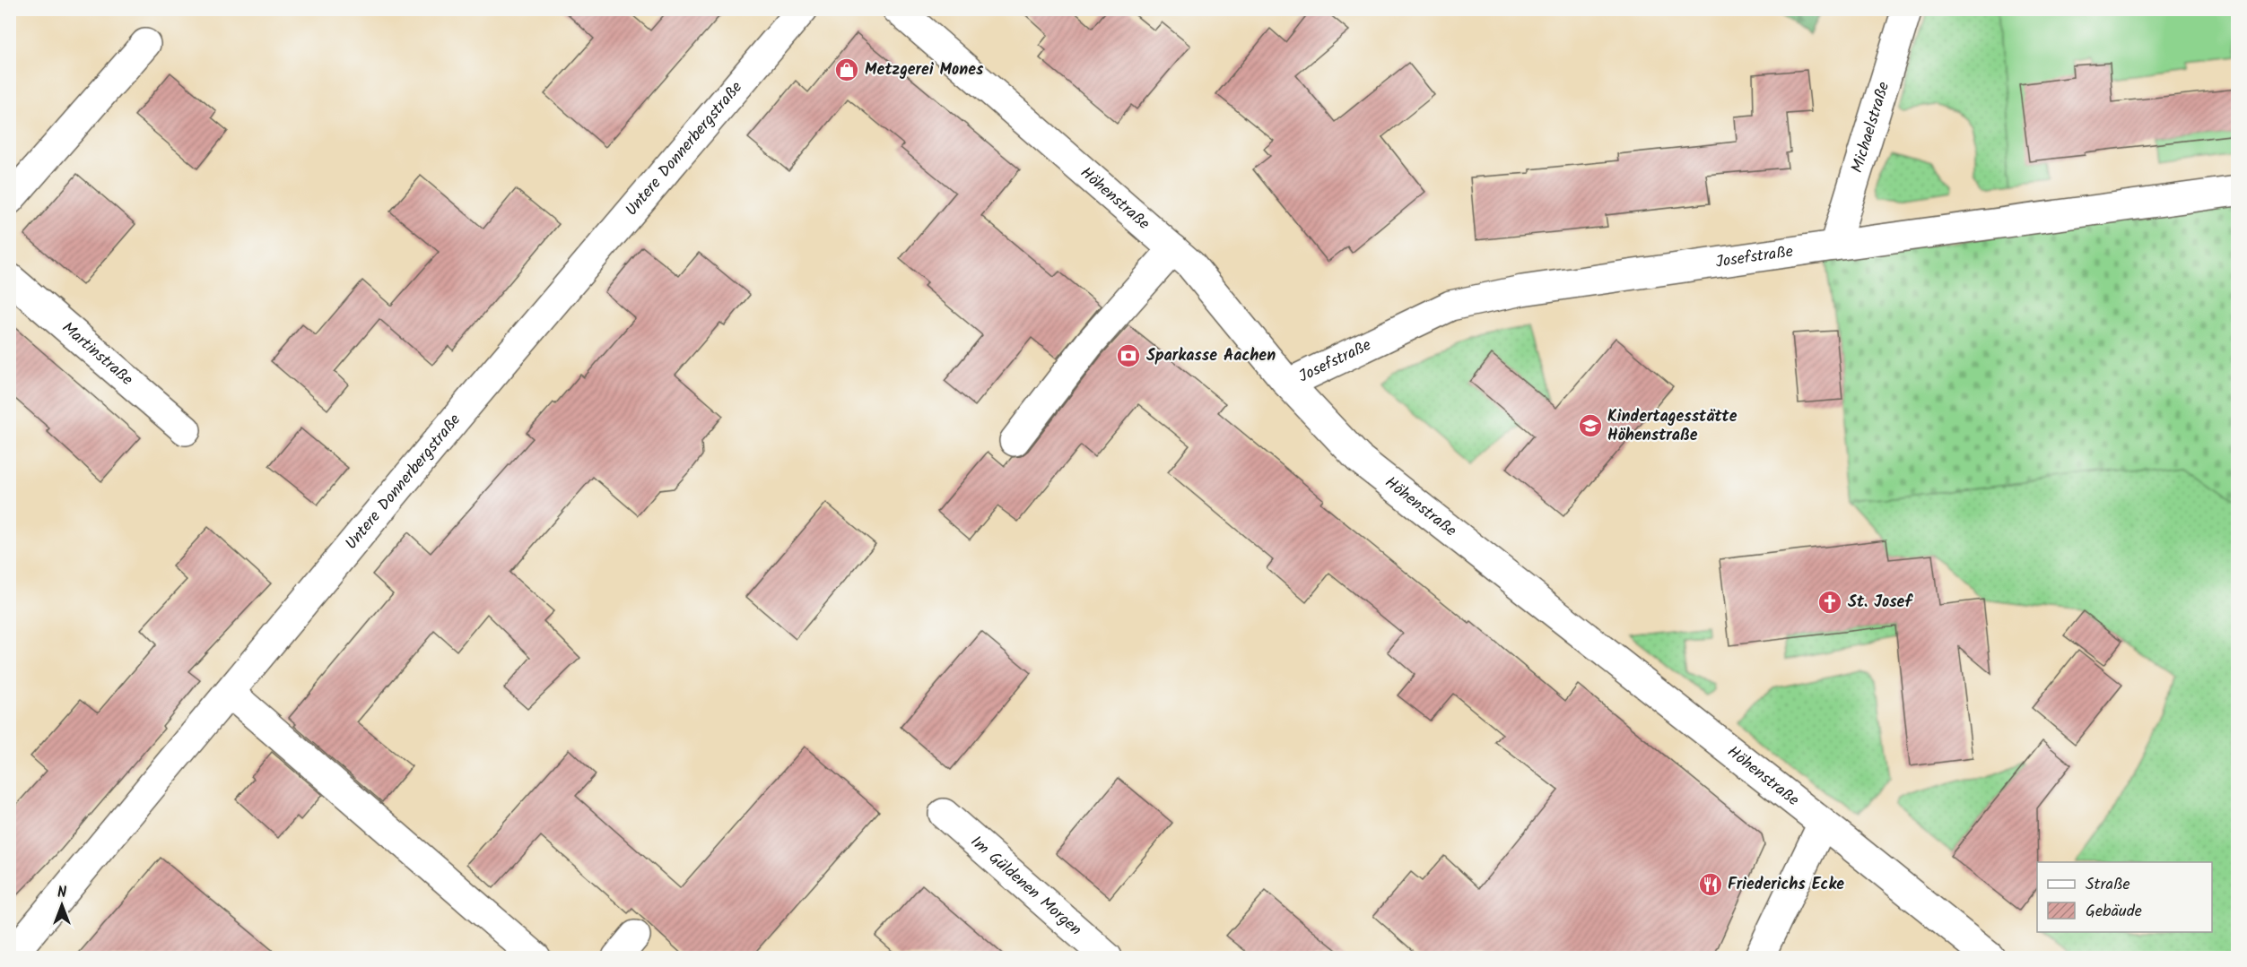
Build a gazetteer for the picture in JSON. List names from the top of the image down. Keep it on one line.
{"streets":{"street":["Michaelstraße","Untere Donnerbergstraße","Höhenstraße","Josefstraße","Martinstraße","Im Güldenen Morgen"]},"crossings":[["Michaelstraße","Josefstraße"],["Höhenstraße","Josefstraße"]],"places":{"shop":["Metzgerei Mones"],"bank":["Sparkasse Aachen"],"school or university":["Kindertagesstätte Höhenstraße"],"church":["St. Josef"],"restaurant":["Friederichs Ecke"]},"legend":["Straße","Gebäude"],"north":"top"}
